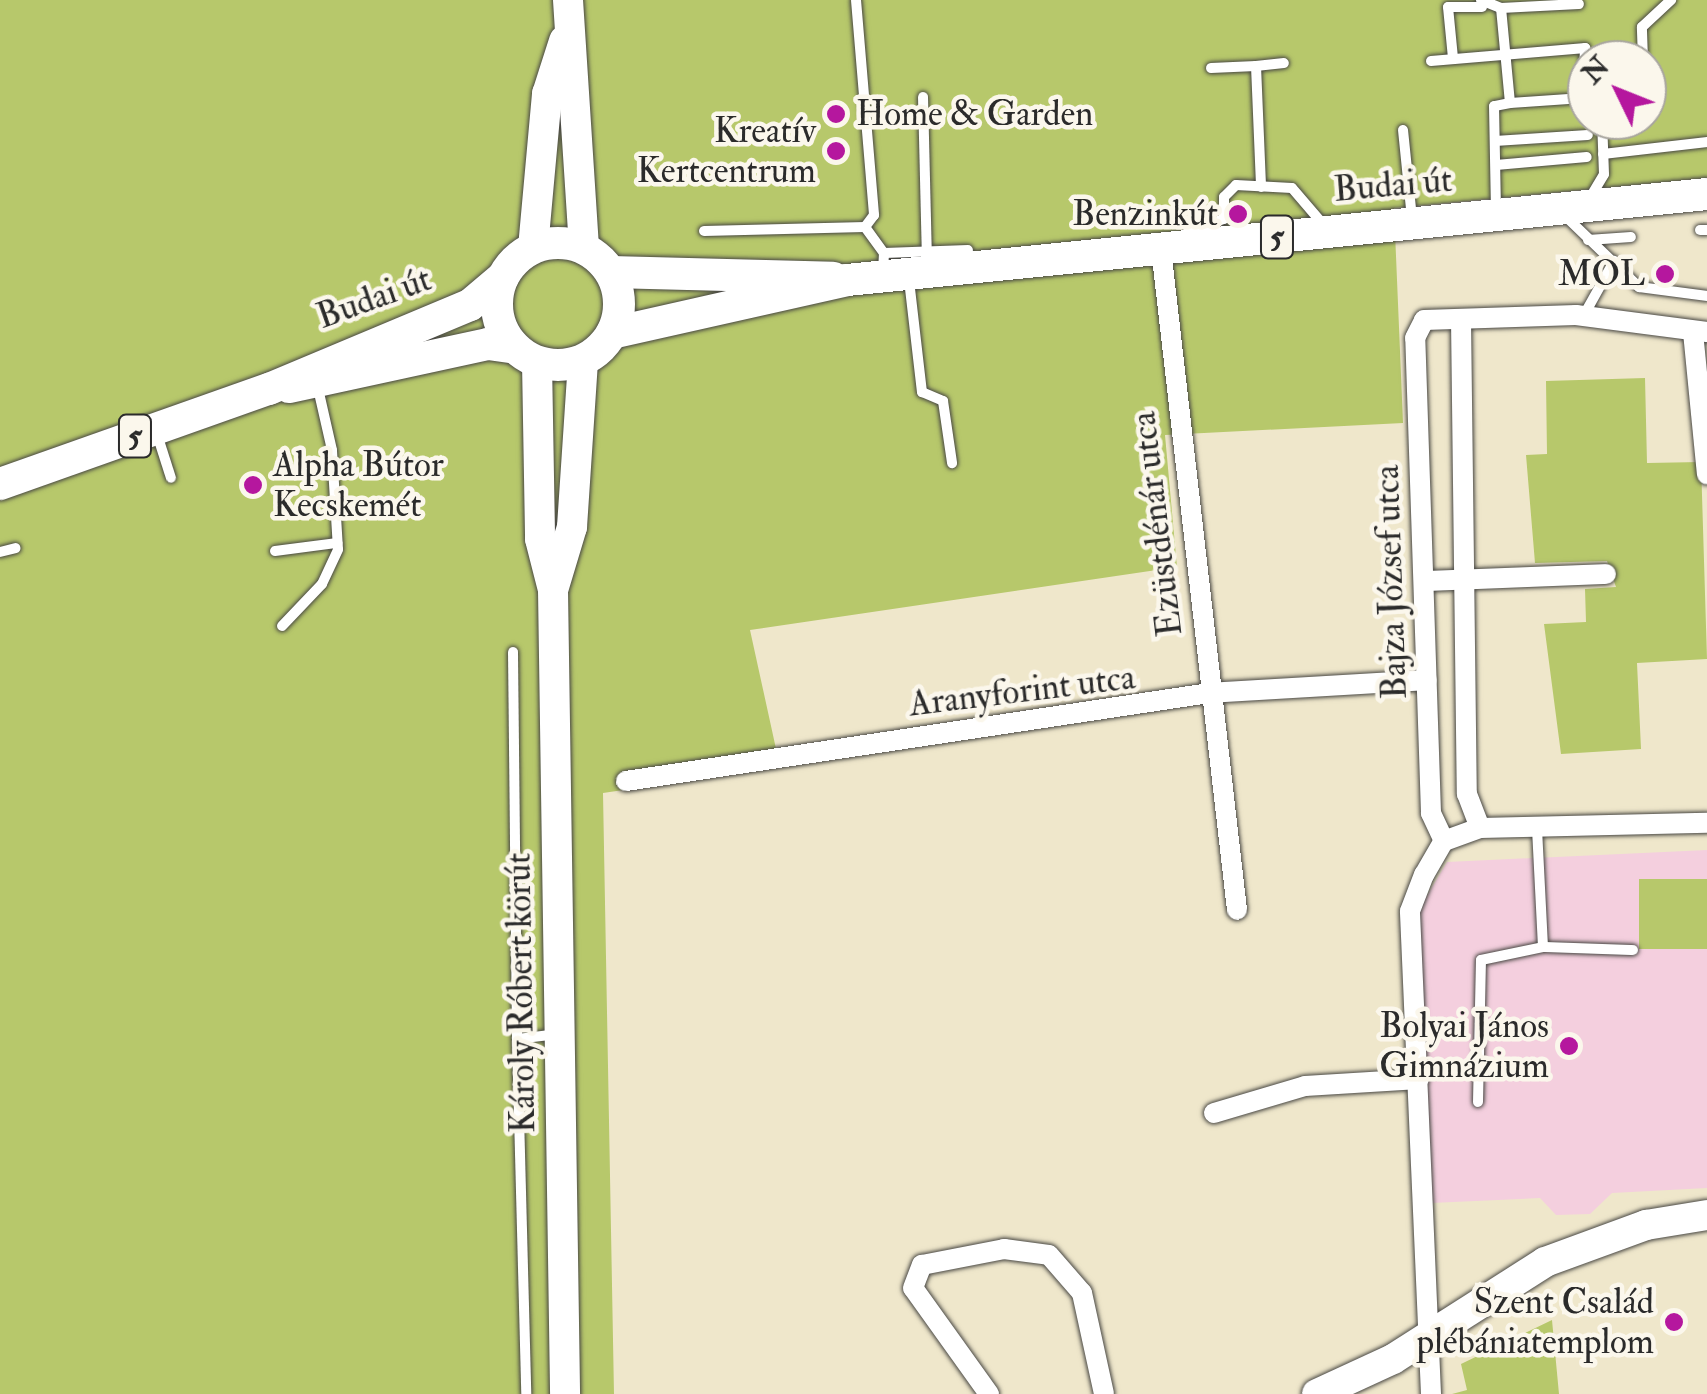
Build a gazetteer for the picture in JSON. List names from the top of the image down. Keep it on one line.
{"streets":{"main road":["Budai út","5"],"street":["Ezüstdénár utca","Bajza József utca","Aranyforint utca","Károly Róbert körút"]},"crossings":[["Budai út","5"],["Budai út","Ezüstdénár utca"],["Budai út","Károly Róbert körút"],["5","Károly Róbert körút"],["Ezüstdénár utca","Aranyforint utca"],["Bajza József utca","Aranyforint utca"]],"places":["Home & Garden","Kreatív Kertcentrum","Benzinkút","MOL","Alpha Bútor Kecskemét","Bolyai János Gimnázium","Szent Család plébániatemplom"],"north":"top left"}
